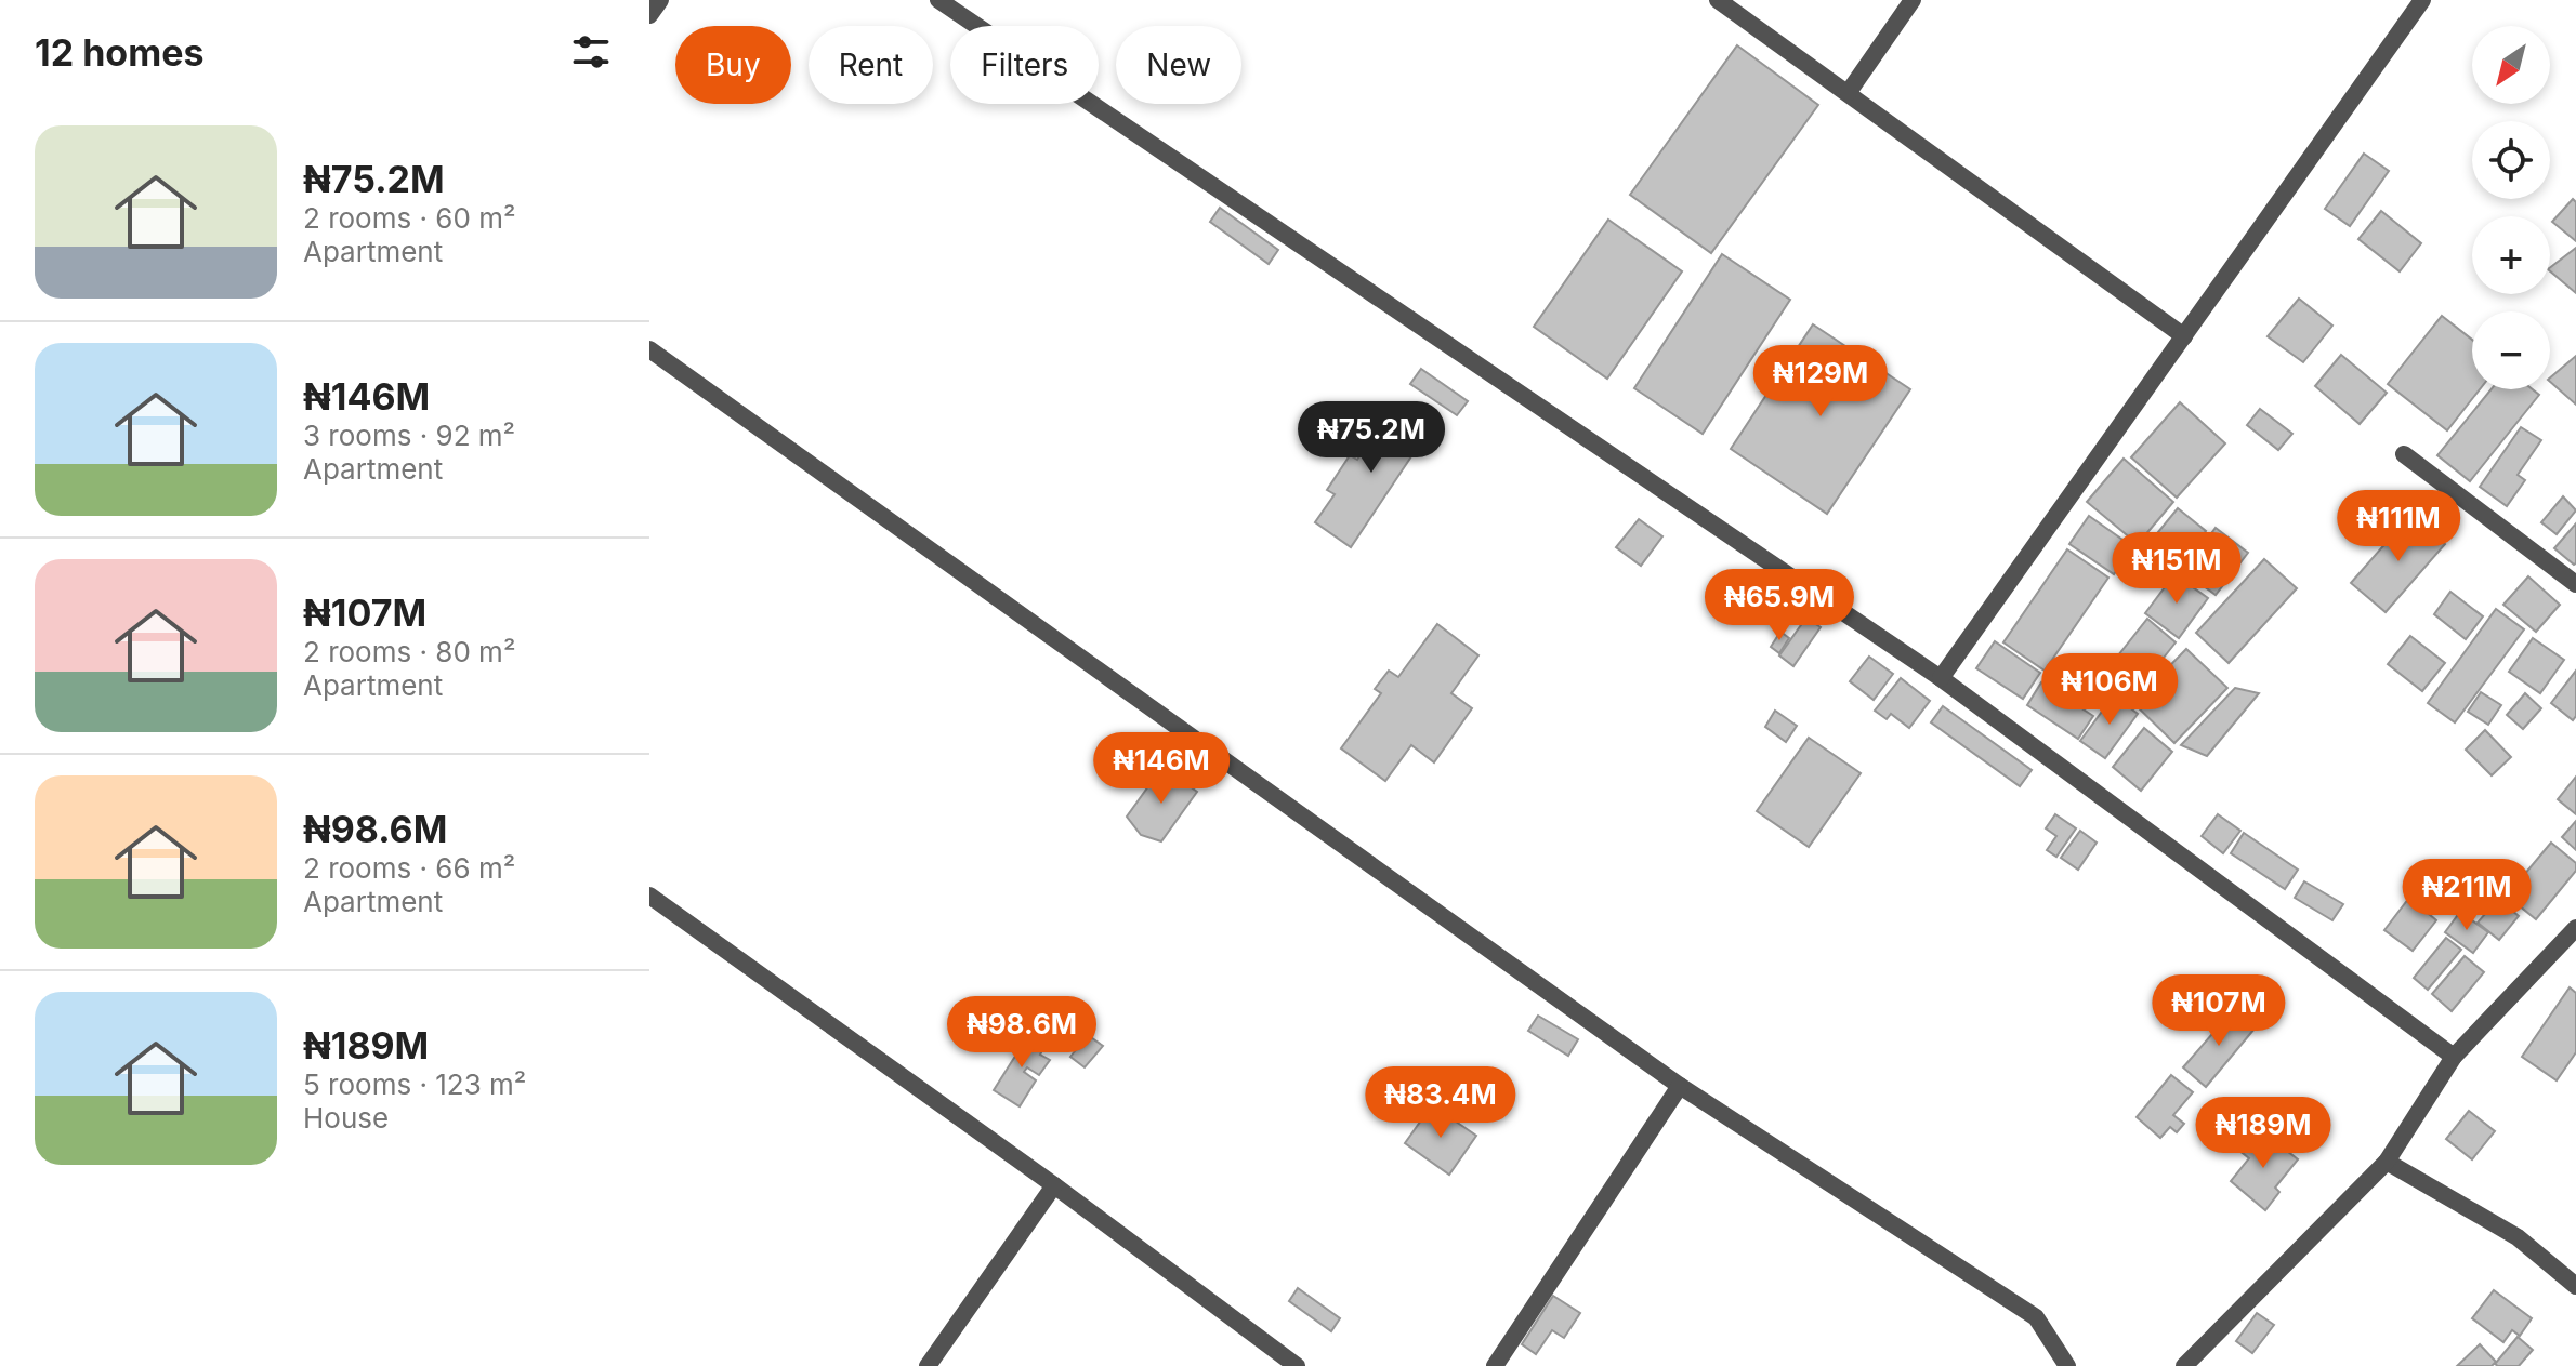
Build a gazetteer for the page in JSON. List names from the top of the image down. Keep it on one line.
{"north":"bottom left","page":{"heading":"12 homes","map_buttons":["+","−"],"chip":["Buy","Rent","Filters","New"],"list":[{"name":"₦75.2M","note":"2 rooms · 60 m² · Apartment"},{"name":"₦146M","note":"3 rooms · 92 m² · Apartment"},{"name":"₦107M","note":"2 rooms · 80 m² · Apartment"},{"name":"₦98.6M","note":"2 rooms · 66 m² · Apartment"},{"name":"₦189M","note":"5 rooms · 123 m² · House"}],"price":["₦129M","₦75.2M","₦111M","₦151M","₦65.9M","₦106M","₦146M","₦211M","₦107M","₦98.6M","₦83.4M","₦189M"]}}
